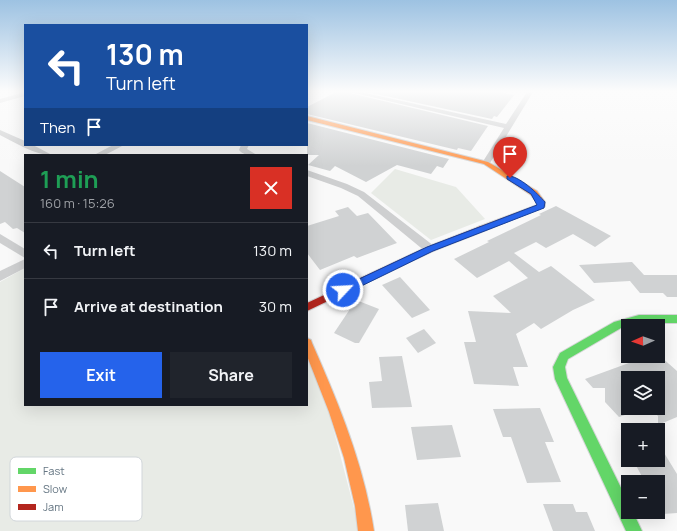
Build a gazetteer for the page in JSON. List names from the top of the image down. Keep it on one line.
{"legend":["Fast","Slow","Jam"],"north":"left","page":{"turn":["130 m","Turn left"],"then":"Then","heading":["1 min","160 m · 15:26"],"list":[{"name":"Turn left","value":"130 m"},{"name":"Arrive at destination","value":"30 m"}],"map_buttons":["+","−"],"buttons":["Exit","Share"]}}
